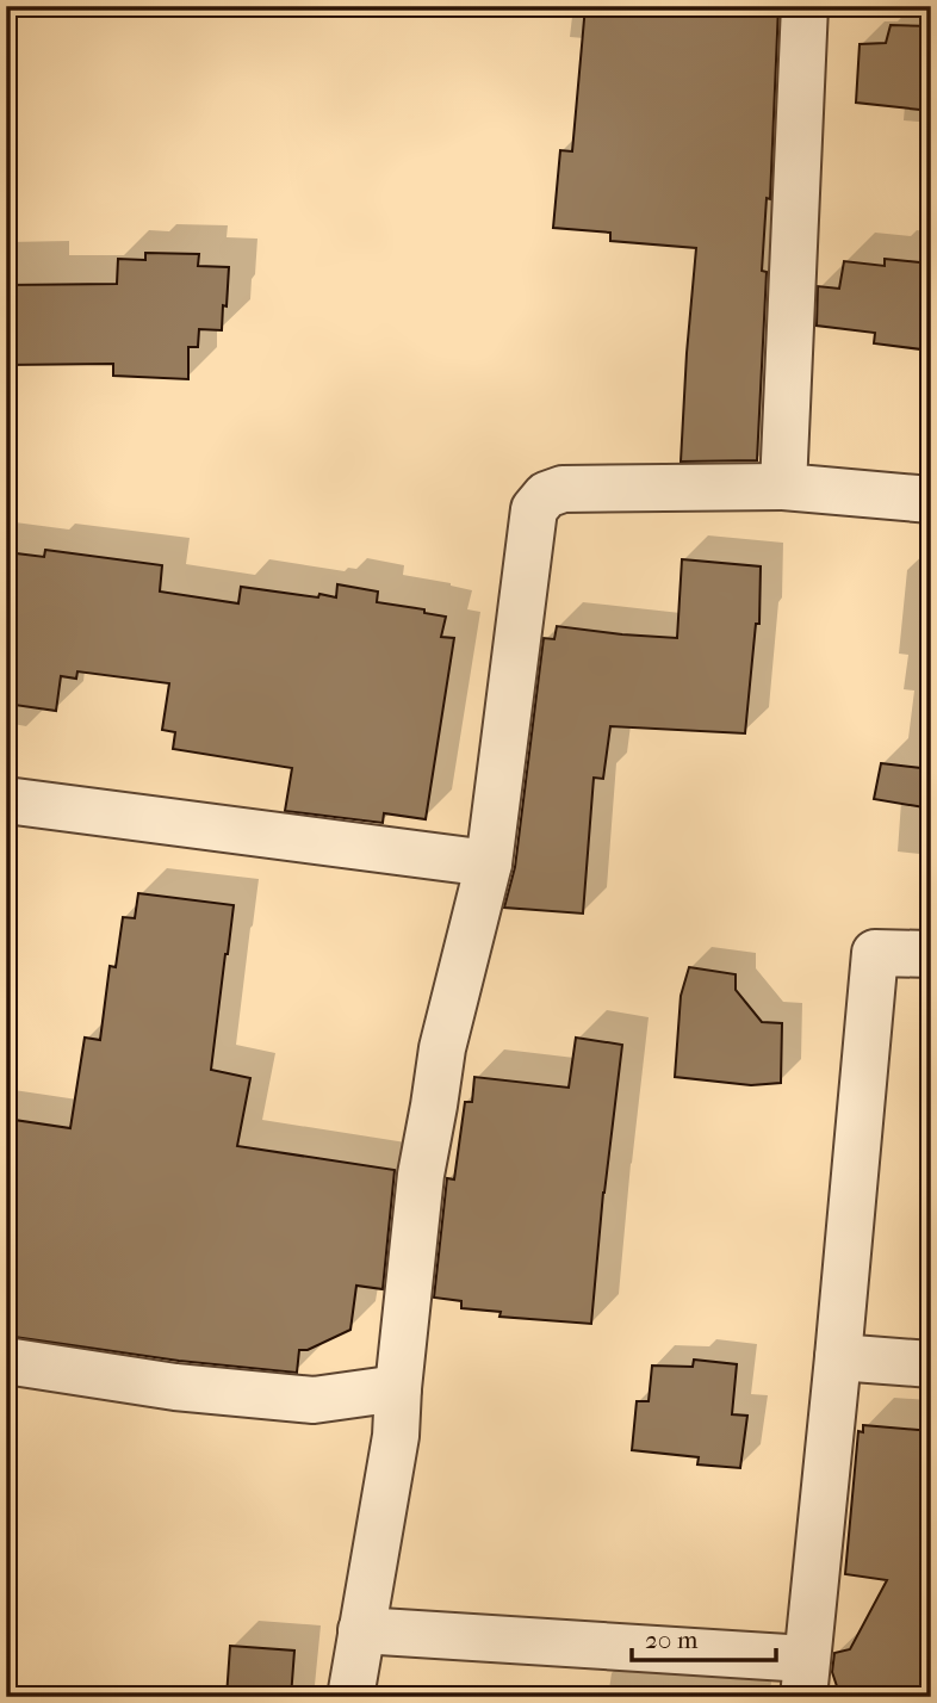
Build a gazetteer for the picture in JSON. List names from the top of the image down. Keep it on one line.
{"scale_bar":"20 m"}
